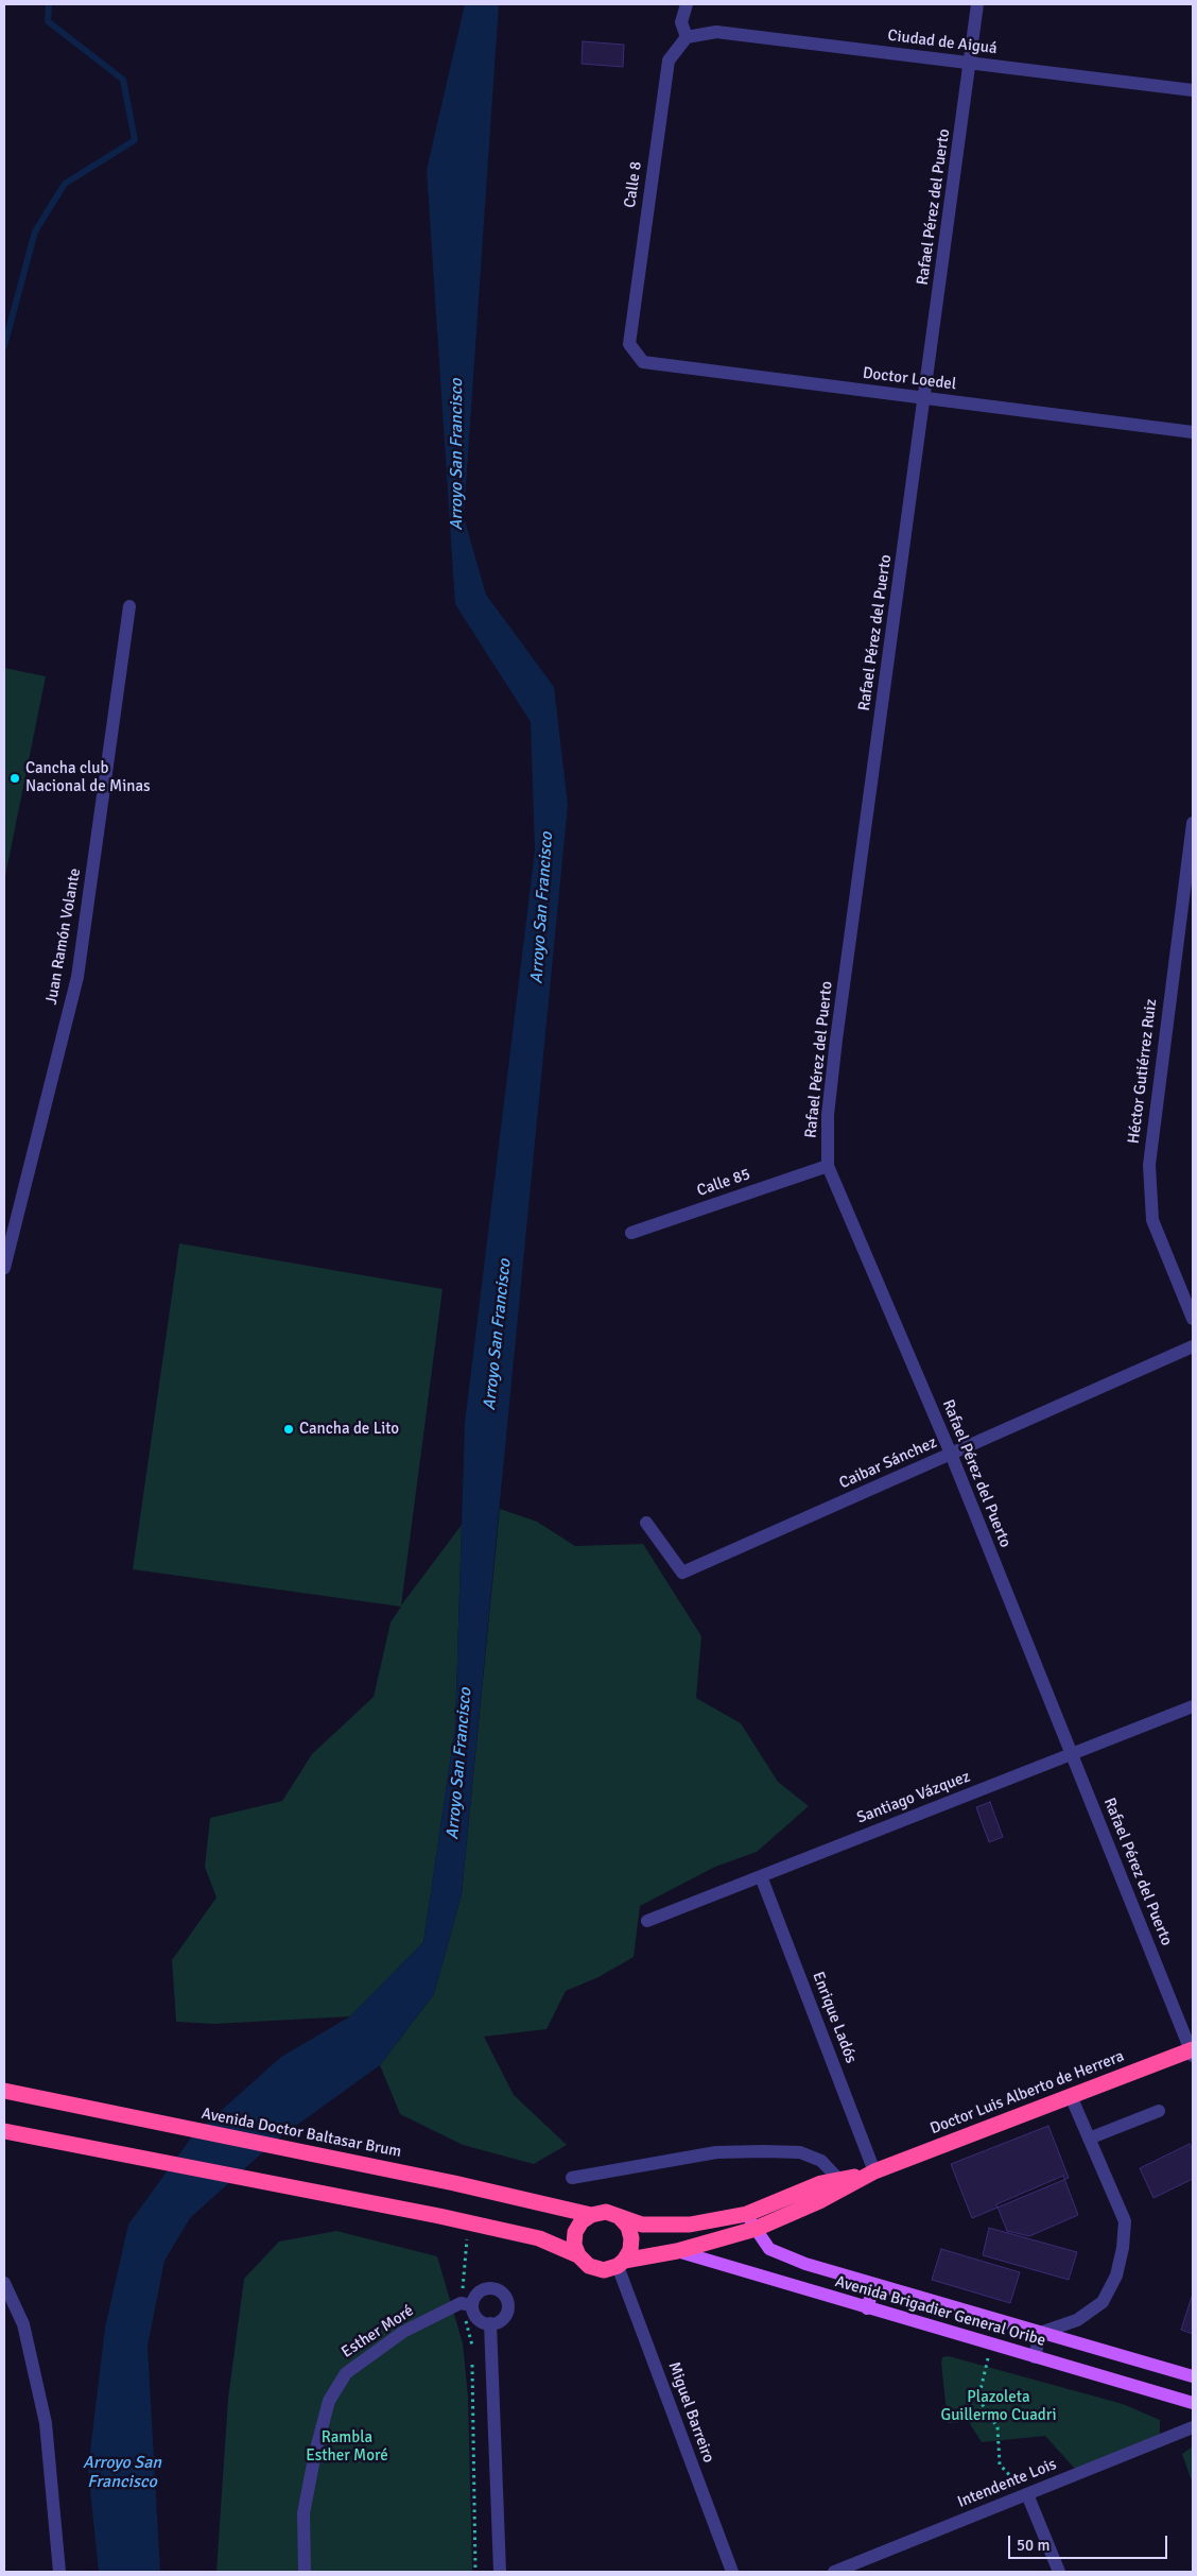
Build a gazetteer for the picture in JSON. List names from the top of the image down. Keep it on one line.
{"streets":{"highway":["Doctor Luis Alberto de Herrera","Avenida Doctor Baltasar Brum"],"main road":["Avenida Brigadier General Oribe"],"street":["Ciudad de Aiguá","Calle 8","Rafael Pérez del Puerto","Doctor Loedel","Juan Ramón Volante","Héctor Gutiérrez Ruiz","Calle 85","Caibar Sánchez","Santiago Vázquez","Enrique Ladós","Esther Moré","Miguel Barreiro","Intendente Lois"]},"crossings":[["Ciudad de Aiguá","Calle 8"],["Ciudad de Aiguá","Rafael Pérez del Puerto"],["Calle 8","Doctor Loedel"],["Rafael Pérez del Puerto","Doctor Loedel"],["Rafael Pérez del Puerto","Calle 85"],["Rafael Pérez del Puerto","Caibar Sánchez"],["Rafael Pérez del Puerto","Santiago Vázquez"],["Rafael Pérez del Puerto","Doctor Luis Alberto de Herrera"],["Santiago Vázquez","Enrique Ladós"],["Enrique Ladós","Doctor Luis Alberto de Herrera"],["Doctor Luis Alberto de Herrera","Avenida Doctor Baltasar Brum"],["Doctor Luis Alberto de Herrera","Avenida Brigadier General Oribe"],["Doctor Luis Alberto de Herrera","Miguel Barreiro"],["Avenida Doctor Baltasar Brum","Miguel Barreiro"]],"water":["Arroyo San Francisco"],"parks":["Plazoleta Guillermo Cuadri","Rambla Esther Moré"],"places":["Cancha club Nacional de Minas","Cancha de Lito"],"scale_bar":"50 m"}
